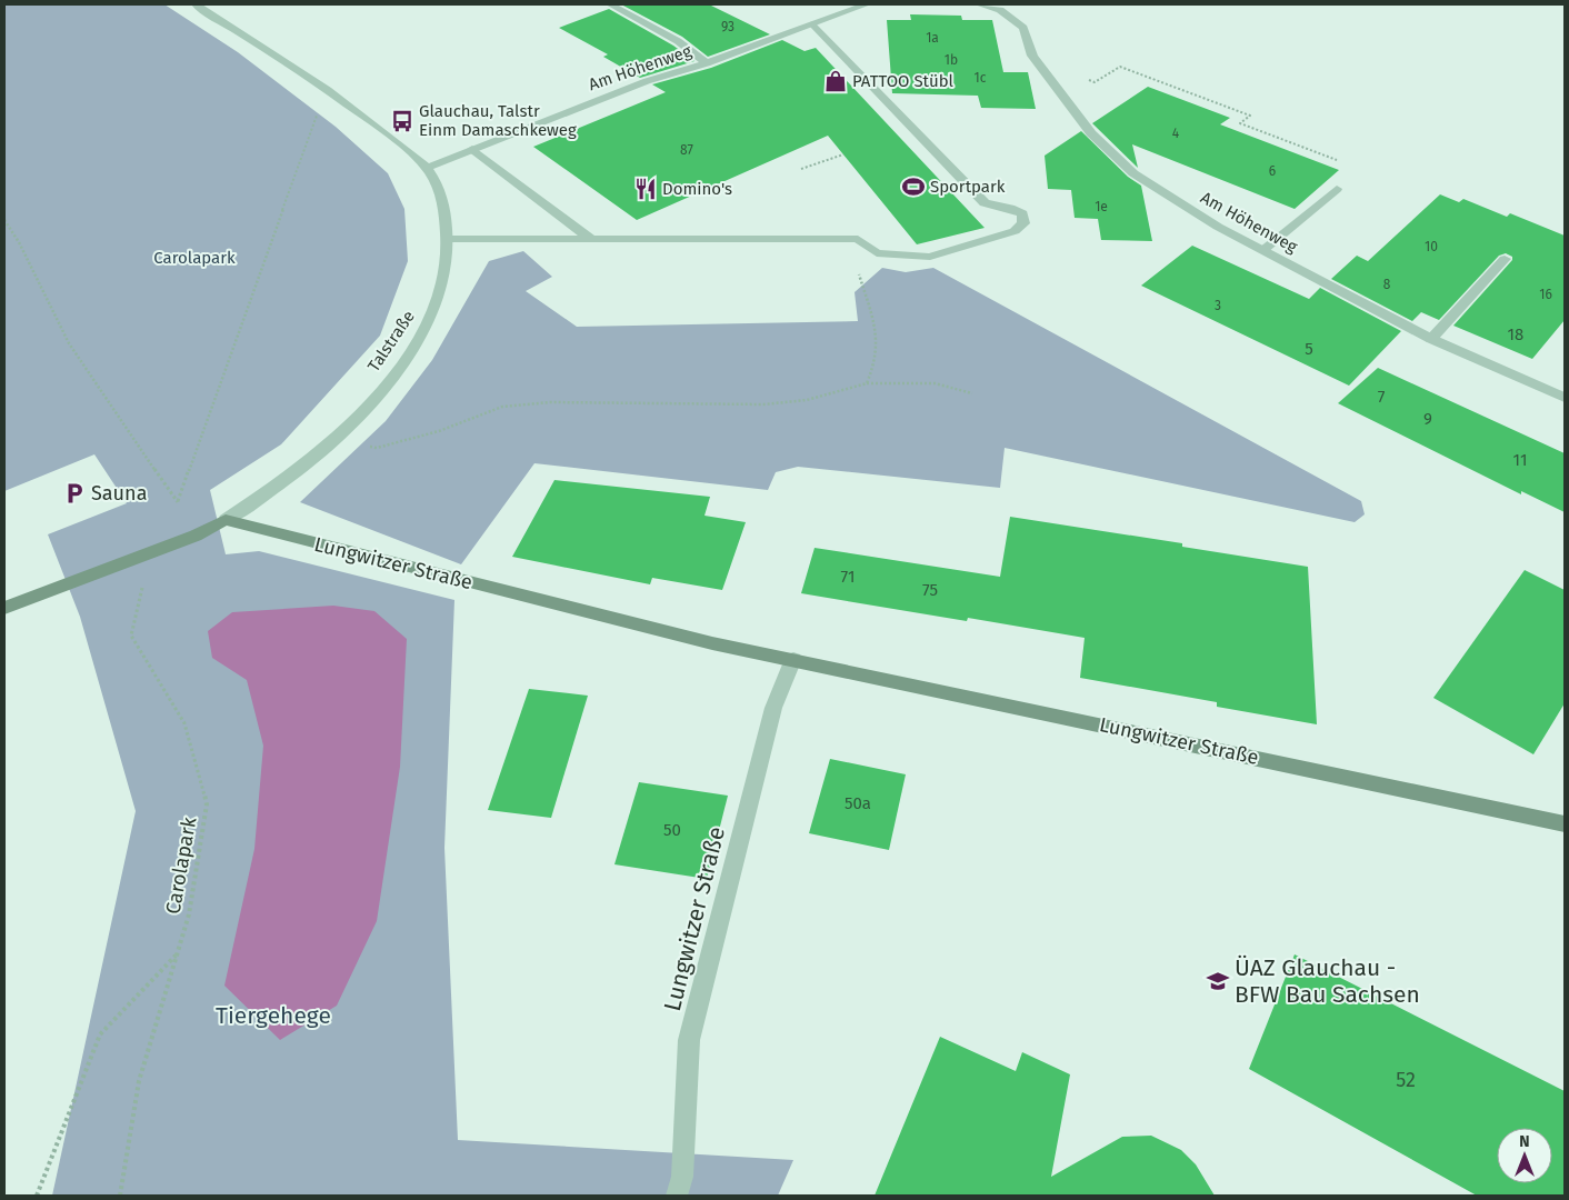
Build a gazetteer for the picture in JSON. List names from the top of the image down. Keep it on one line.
{"streets":{"street":["Am Höhenweg","Talstraße","Lungwitzer Straße"],"path":["Carolapark"]},"crossings":[["Am Höhenweg","Talstraße"],["Talstraße","Lungwitzer Straße"]],"parks":["Carolapark","Tiergehege"],"places":{"shop":["PATTOO Stübl"],"bus stop":["Glauchau, Talstr Einm Damaschkeweg"],"sports":["Sportpark"],"restaurant":["Domino's"],"parking":["Sauna"],"school or university":["ÜAZ Glauchau - BFW Bau Sachsen"]},"house_numbers":["93","1a","1b","1c","4","87","6","1e","10","8","16","3","18","5","7","9","11","71","75","50a","50","52"],"north":"top"}
